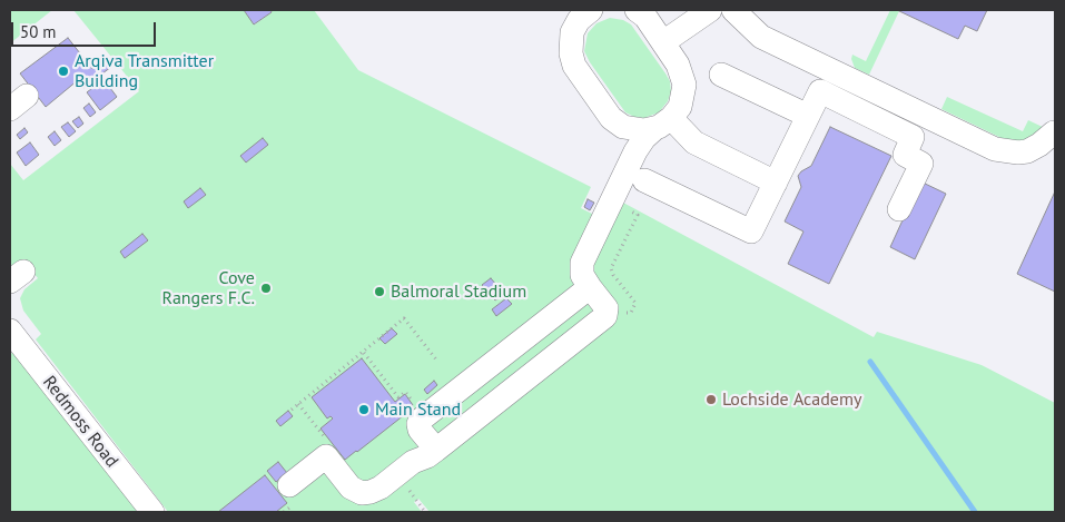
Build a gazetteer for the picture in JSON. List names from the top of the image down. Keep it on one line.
{"streets":{"street":["Redmoss Road"]},"places":["Arqiva Transmitter Building","Cove Rangers F.C.","Balmoral Stadium","Lochside Academy","Main Stand"],"scale_bar":"50 m"}
